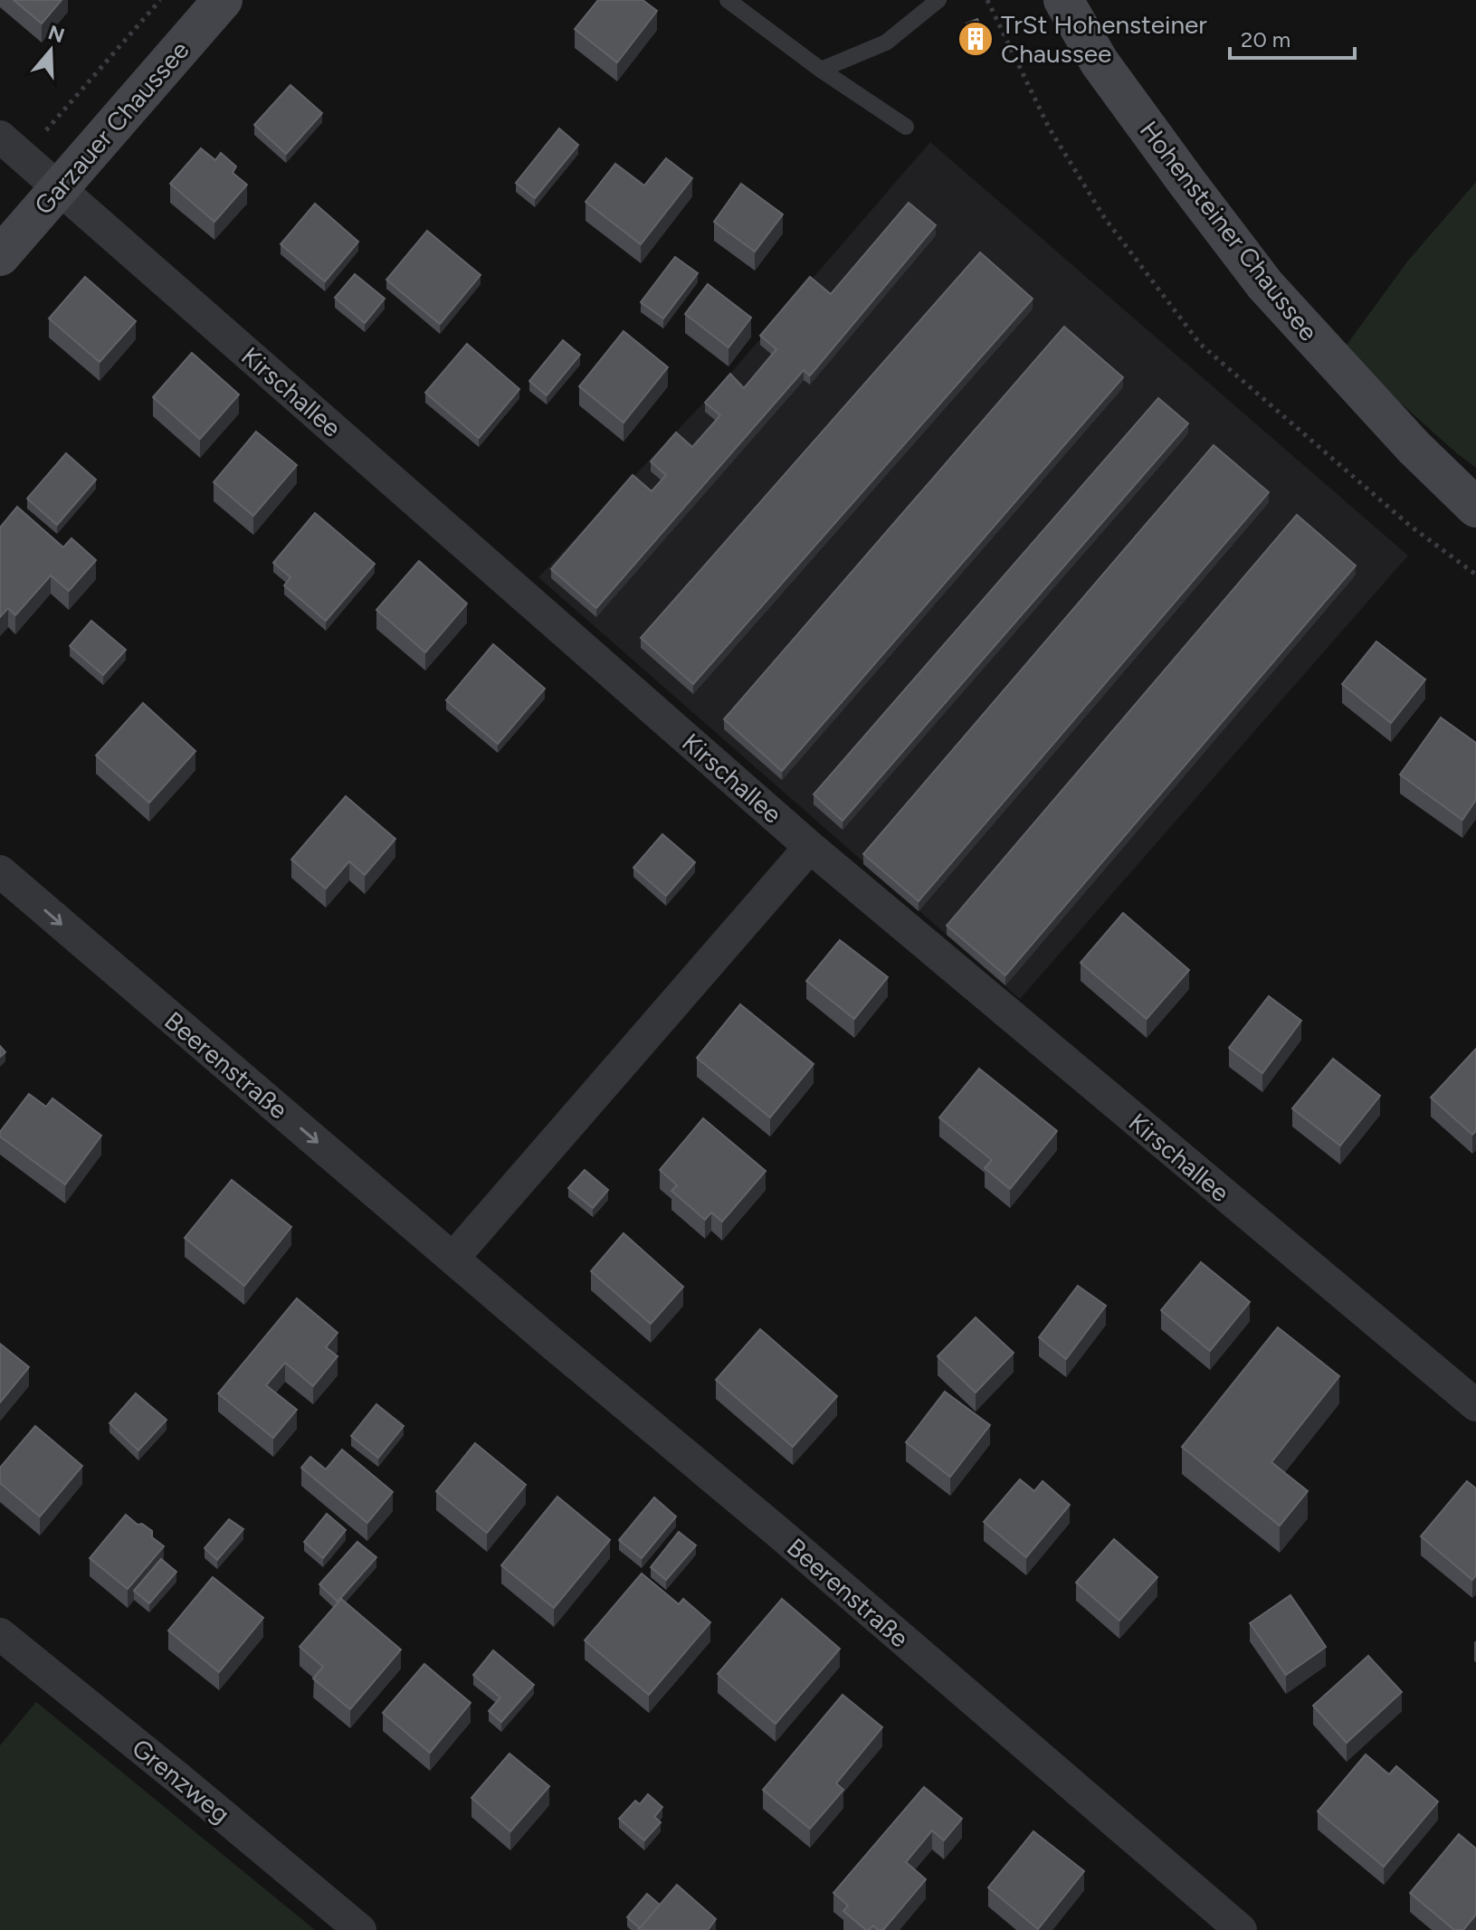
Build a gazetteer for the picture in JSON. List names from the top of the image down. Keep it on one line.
{"streets":{"main road":["Garzauer Chaussee","Hohensteiner Chaussee"],"street":["Kirschallee","Beerenstraße","Grenzweg"]},"crossings":[["Garzauer Chaussee","Kirschallee"]],"one_way":["Beerenstraße"],"places":{"building":["TrSt Hohensteiner Chaussee"]},"scale_bar":"20 m","north":"top"}
